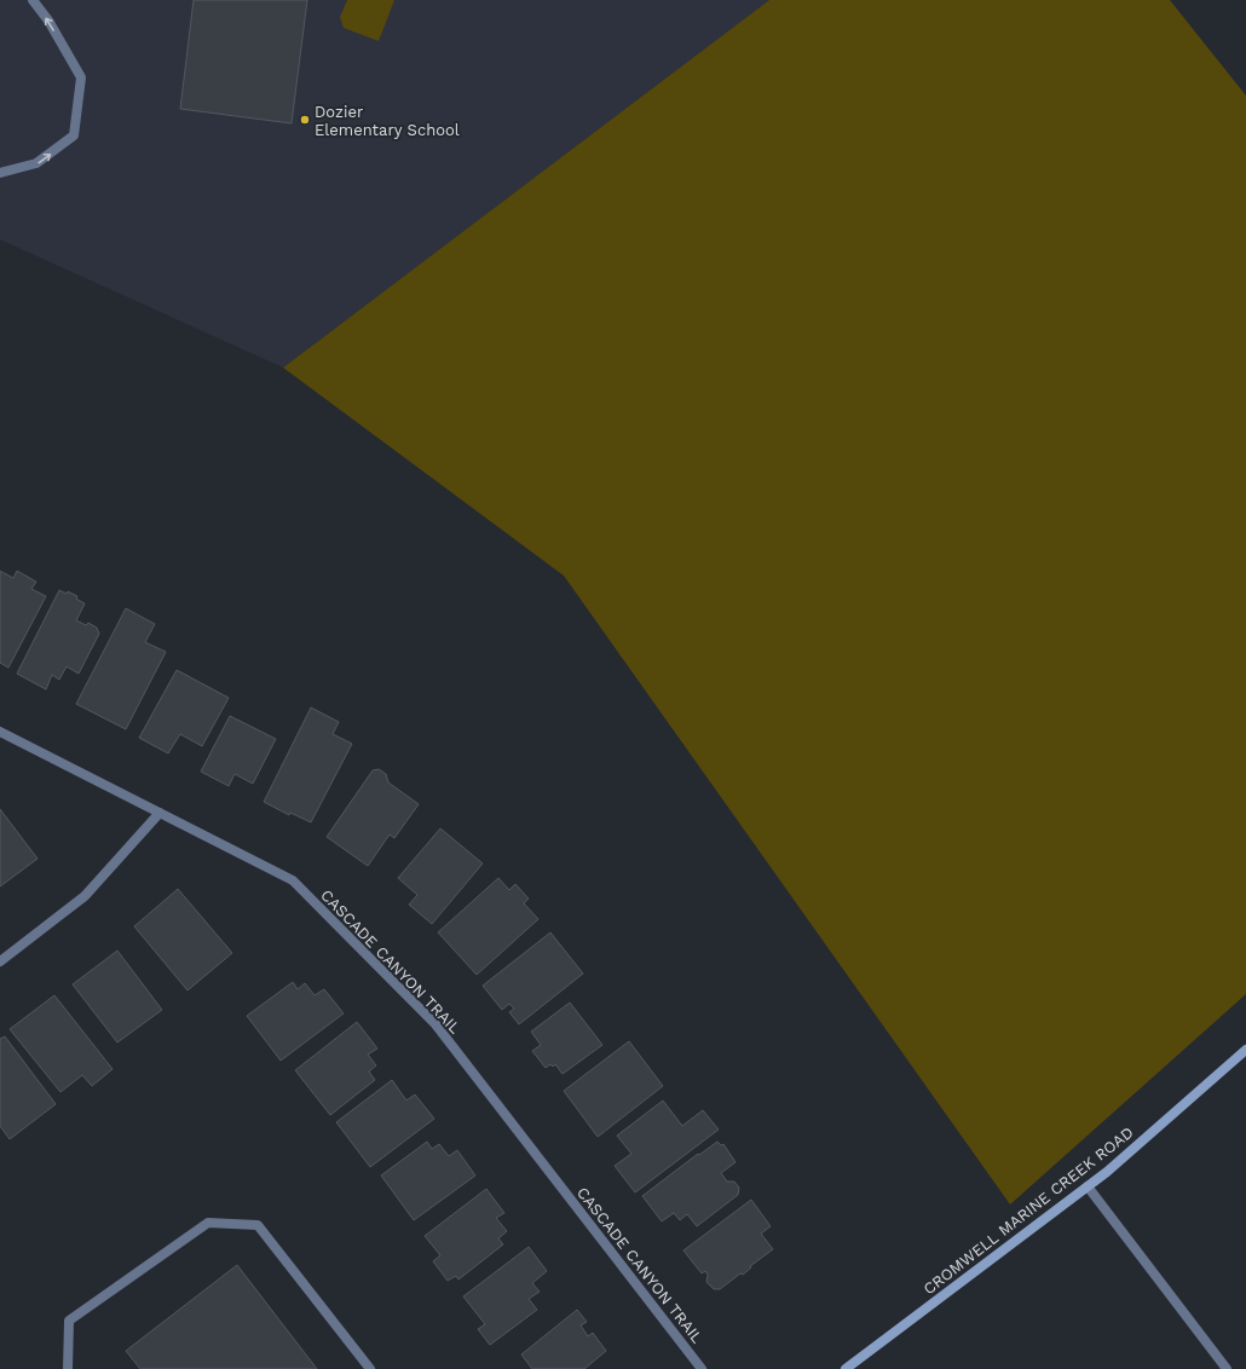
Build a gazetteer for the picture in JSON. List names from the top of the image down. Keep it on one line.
{"streets":{"main road":["CROMWELL MARINE CREEK ROAD"],"street":["CASCADE CANYON TRAIL"]},"places":["Dozier Elementary School"]}
